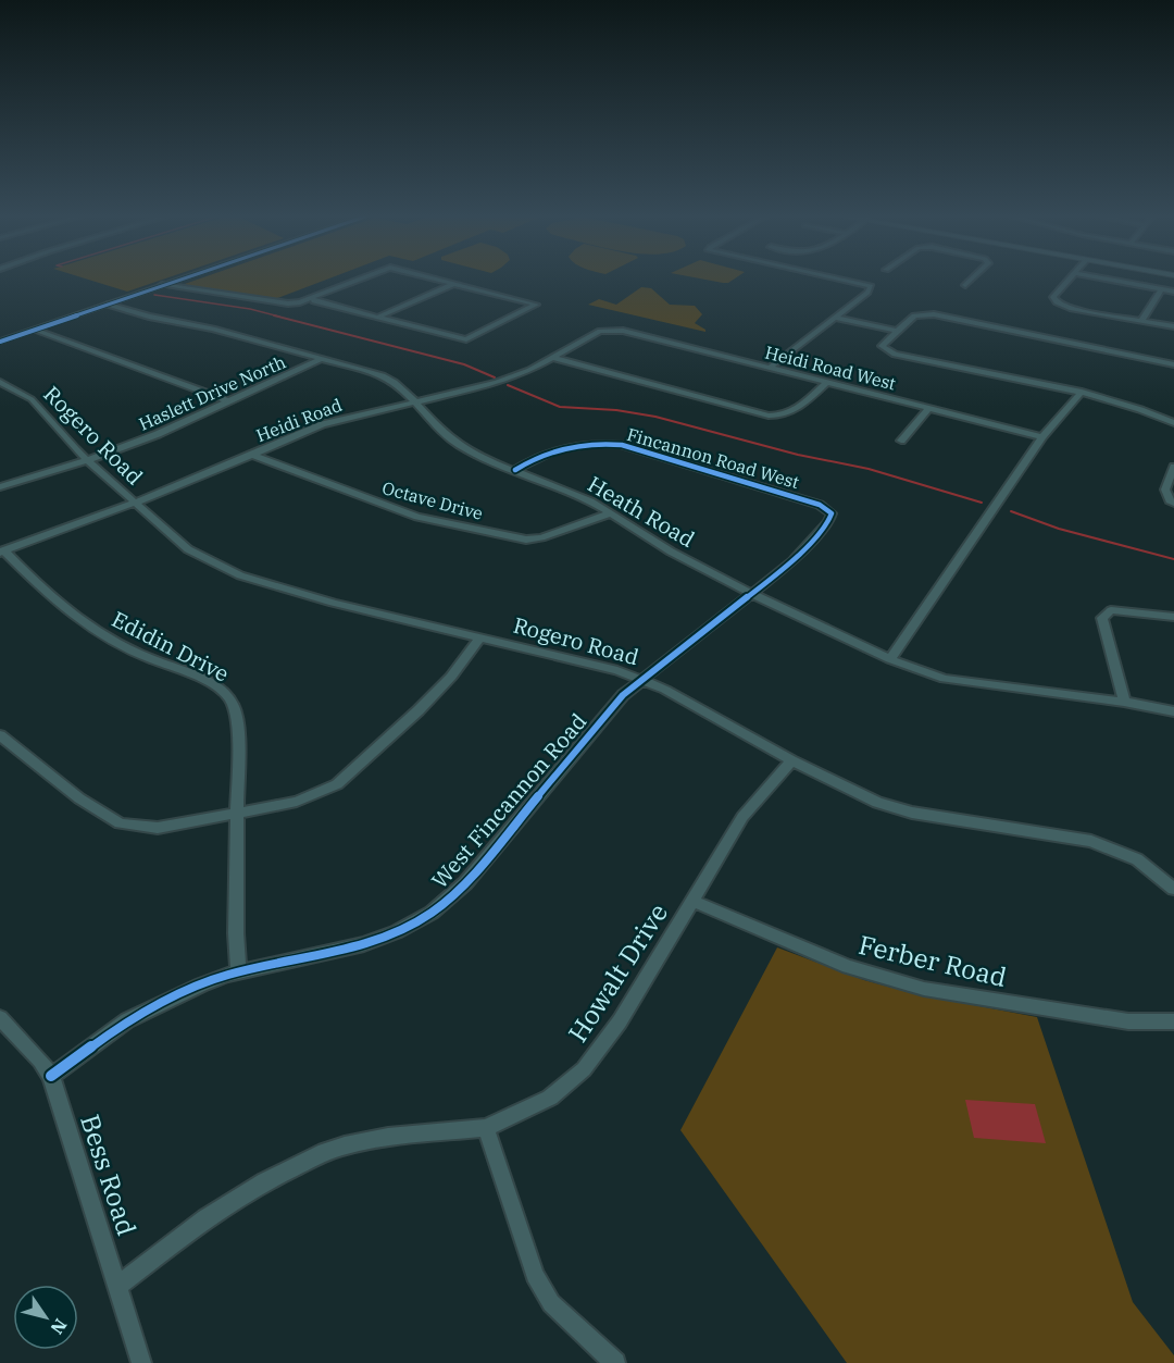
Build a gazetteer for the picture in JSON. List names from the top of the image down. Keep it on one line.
{"streets":{"street":["Heidi Road West","Haslett Drive North","Heidi Road","Rogero Road","Fincannon Road West","Octave Drive","Heath Road","Edidin Drive","West Fincannon Road","Ferber Road","Howalt Drive","Bess Road"]},"crossings":[["Heidi Road West","Heidi Road"],["Haslett Drive North","Rogero Road"],["Haslett Drive North","Heath Road"],["Heidi Road","Rogero Road"],["Heidi Road","Octave Drive"],["Heidi Road","Heath Road"],["Heidi Road","Edidin Drive"],["Rogero Road","West Fincannon Road"],["Rogero Road","Howalt Drive"],["Fincannon Road West","Heath Road"],["Fincannon Road West","West Fincannon Road"],["Octave Drive","Heath Road"],["Heath Road","West Fincannon Road"],["Edidin Drive","West Fincannon Road"],["West Fincannon Road","Bess Road"],["Ferber Road","Howalt Drive"],["Howalt Drive","Bess Road"]],"north":"bottom right"}
